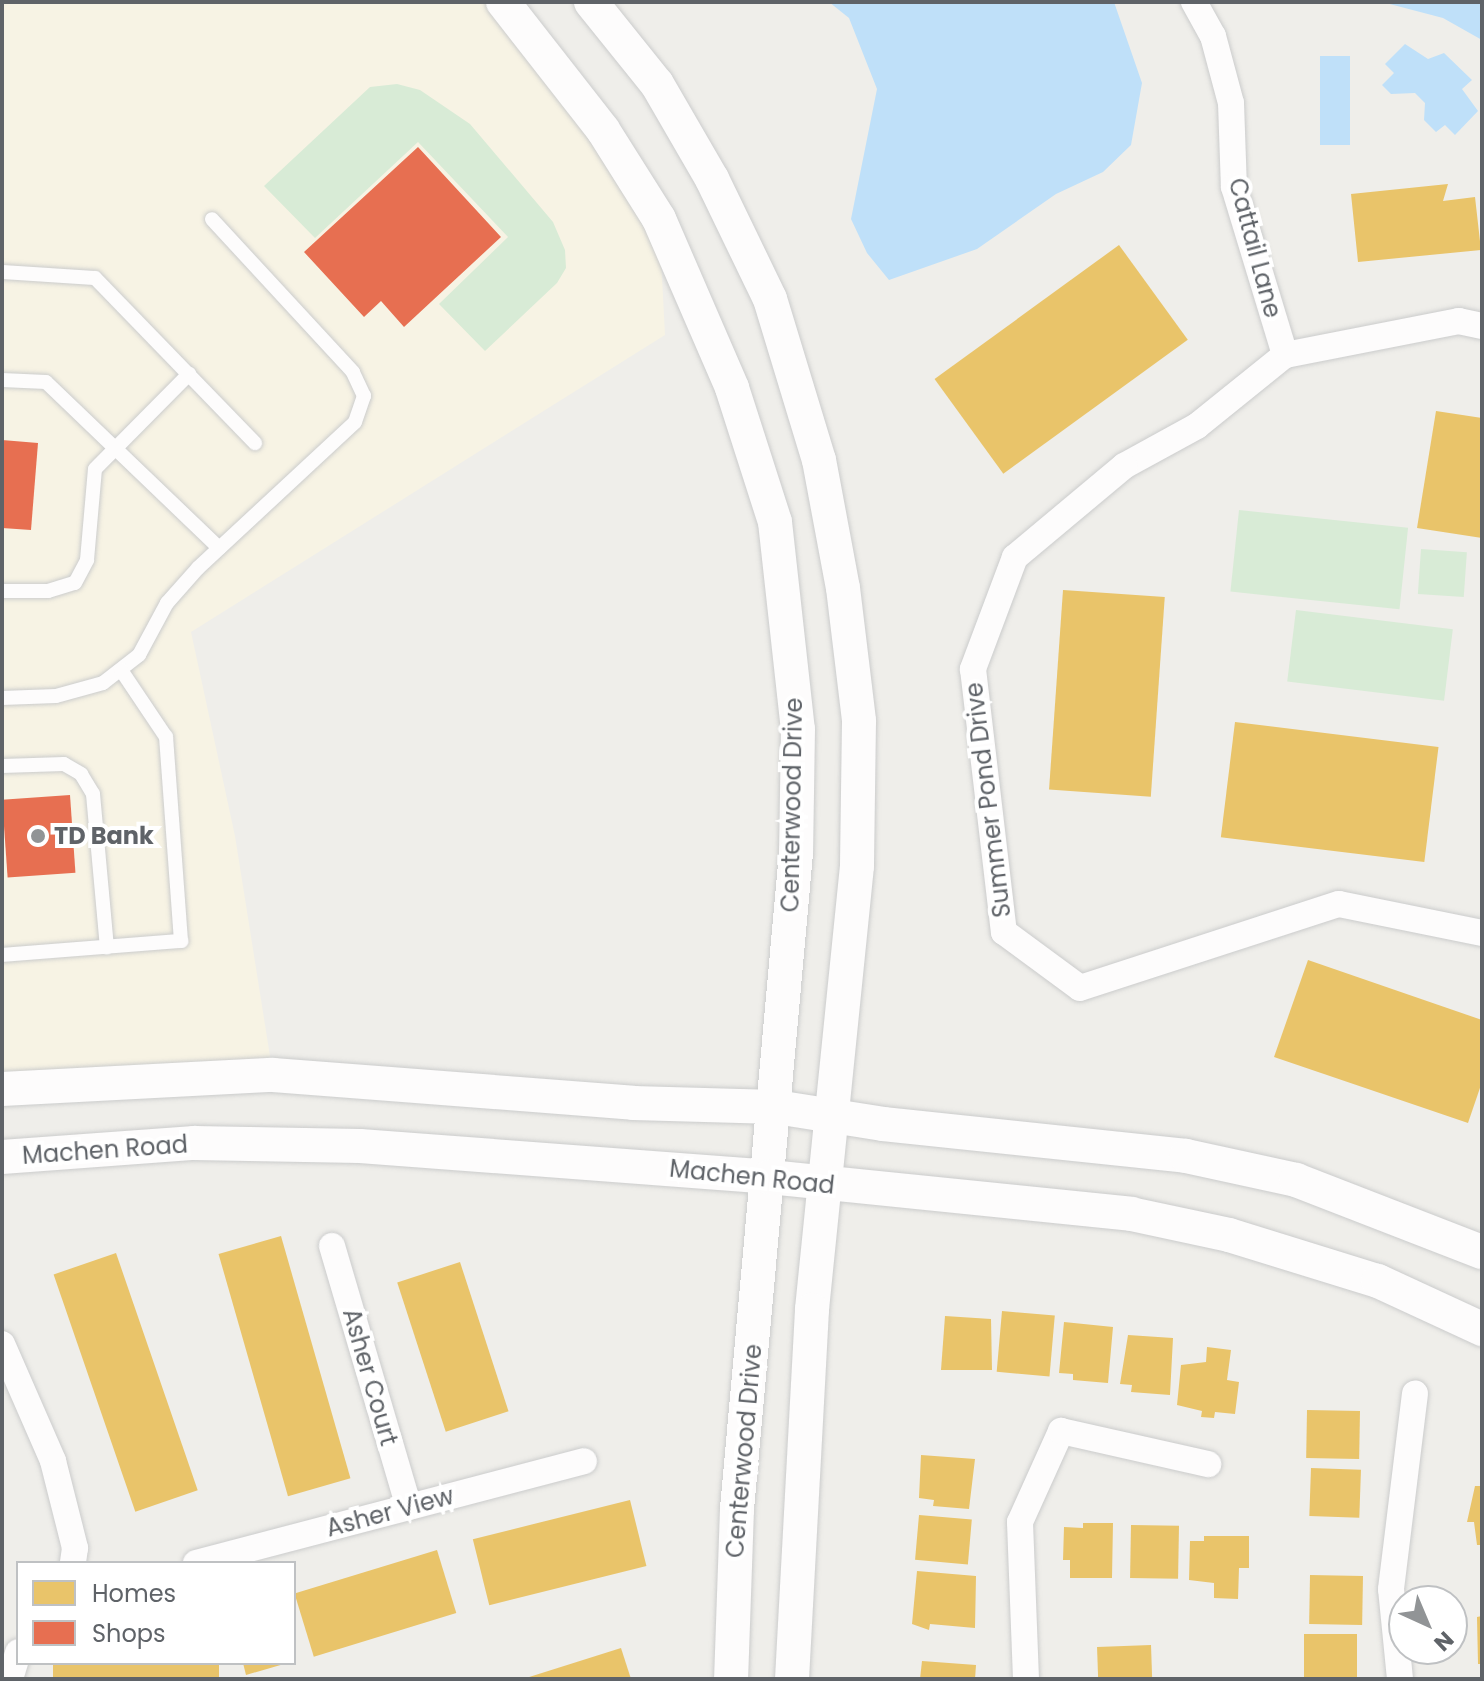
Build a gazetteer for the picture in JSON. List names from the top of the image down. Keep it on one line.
{"streets":{"street":["Cattail Lane","Summer Pond Drive","Centerwood Drive","Machen Road","Asher Court","Asher View"]},"crossings":[["Cattail Lane","Summer Pond Drive"],["Centerwood Drive","Machen Road"],["Asher Court","Asher View"]],"places":["TD Bank"],"legend":["Homes","Shops"],"north":"bottom right"}
